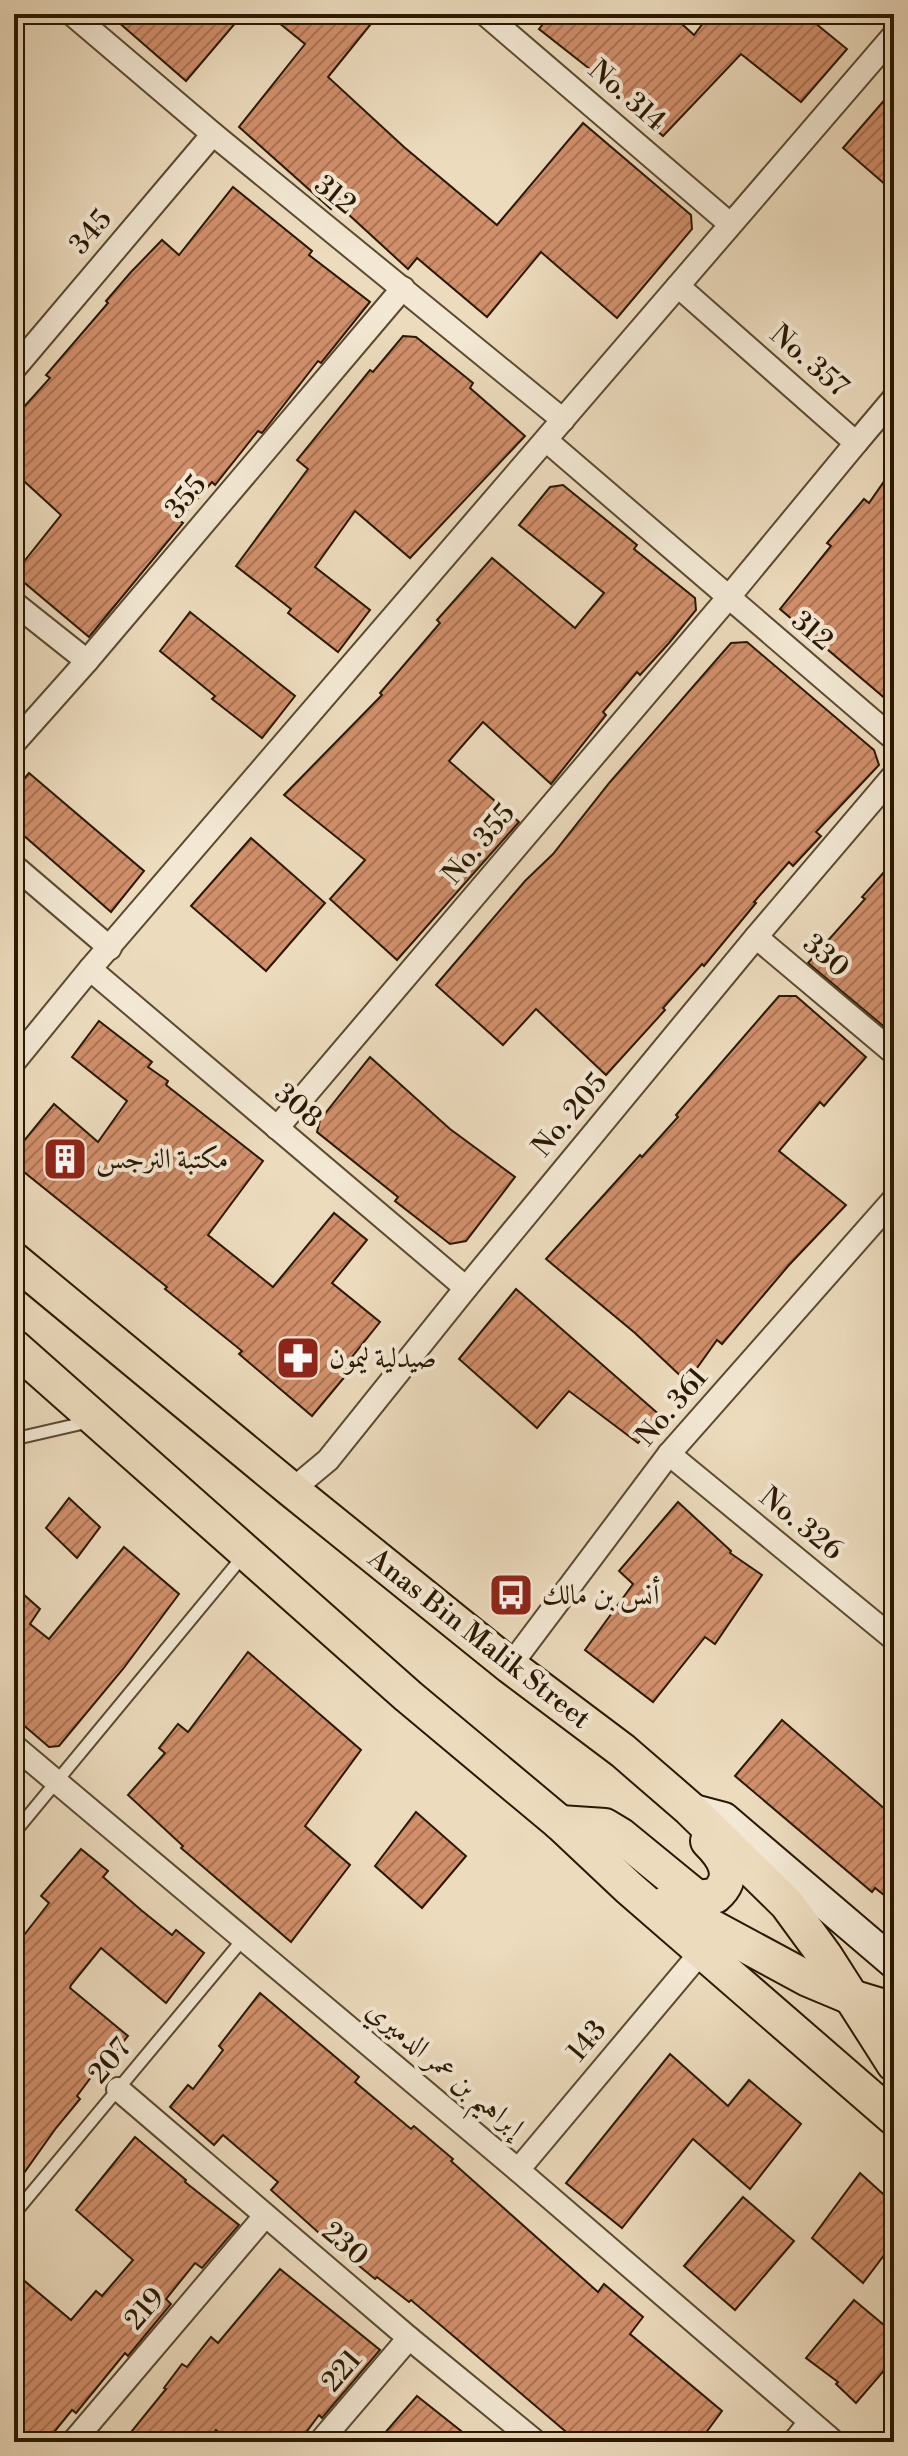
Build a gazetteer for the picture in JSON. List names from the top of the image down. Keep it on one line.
{"streets":{"main road":["Anas Bin Malik Street"],"street":["No. 314","312","345","No. 357","355","No. 355","330","308","No. 205","No. 361","No. 326","143","إبراهيم بن عمر الدميري","230","219","221"],"lane":["207"]},"crossings":[["312","345"],["312","355"],["312","No. 355"],["No. 357","No. 355"],["No. 355","308"],["330","No. 205"],["308","No. 205"],["No. 205","Anas Bin Malik Street"],["No. 361","No. 326"],["No. 361","Anas Bin Malik Street"],["143","إبراهيم بن عمر الدميري"],["207","إبراهيم بن عمر الدميري"],["207","230"],["230","219"],["230","221"]],"places":{"building":["مكتبة النرجس"],"pharmacy":["صيدلية ليمون"],"bus stop":["أنس بن مالك"]}}
